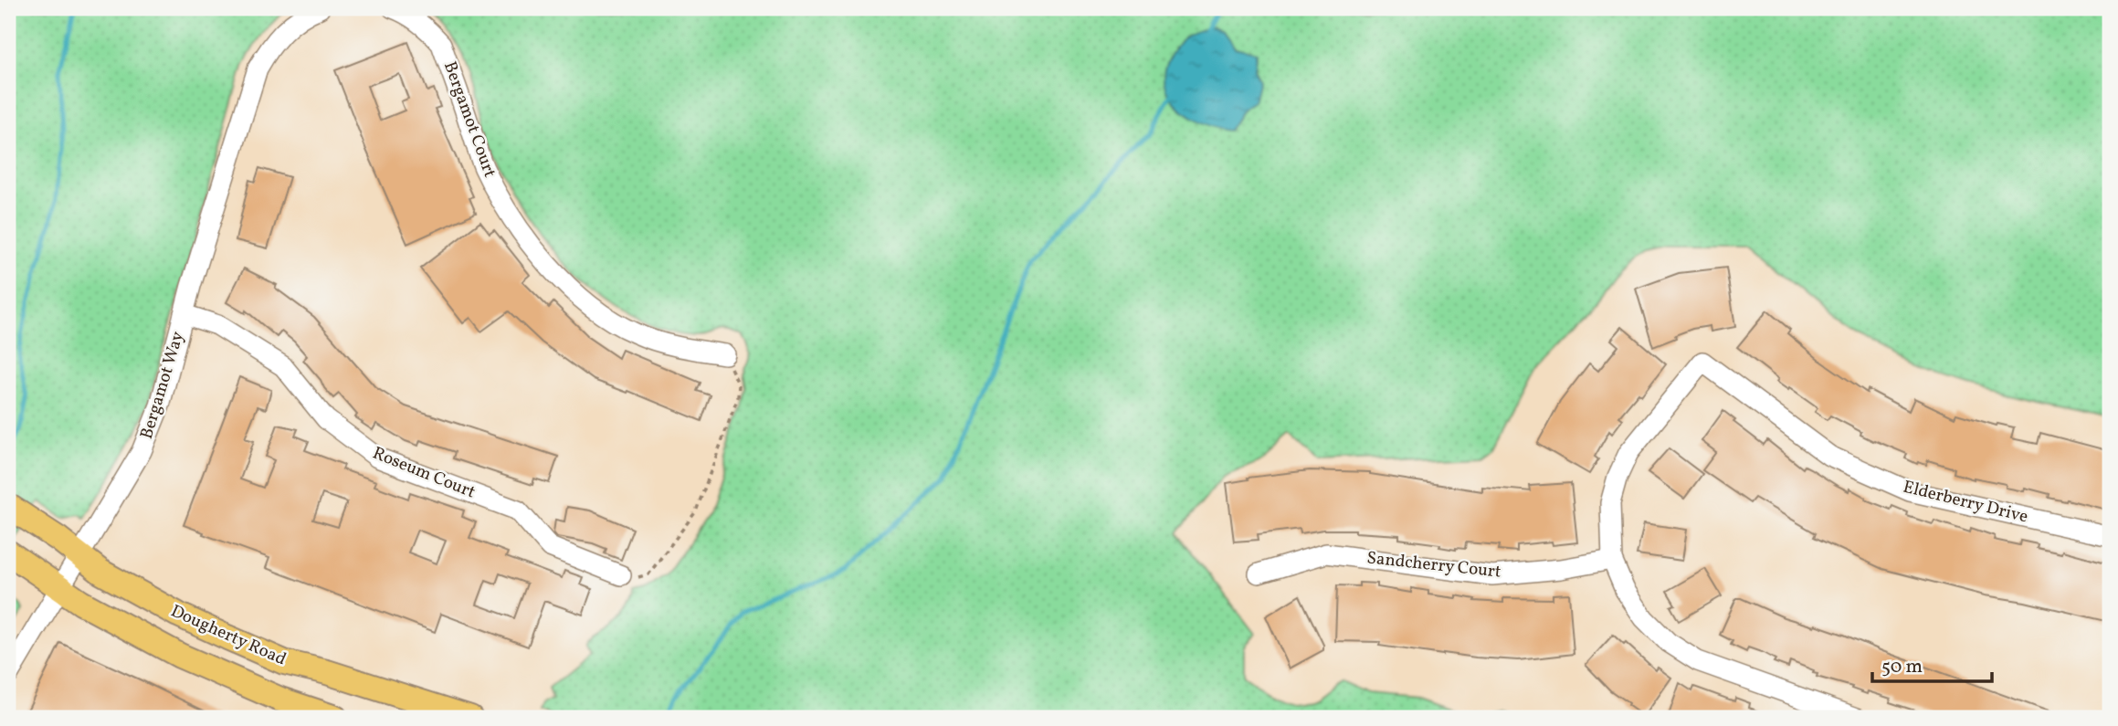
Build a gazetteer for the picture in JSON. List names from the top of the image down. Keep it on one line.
{"streets":{"main road":["Dougherty Road"],"street":["Bergamot Court","Bergamot Way","Roseum Court","Elderberry Drive","Sandcherry Court"]},"crossings":[["Bergamot Way","Roseum Court"],["Bergamot Way","Dougherty Road"],["Elderberry Drive","Sandcherry Court"]],"scale_bar":"50 m"}
